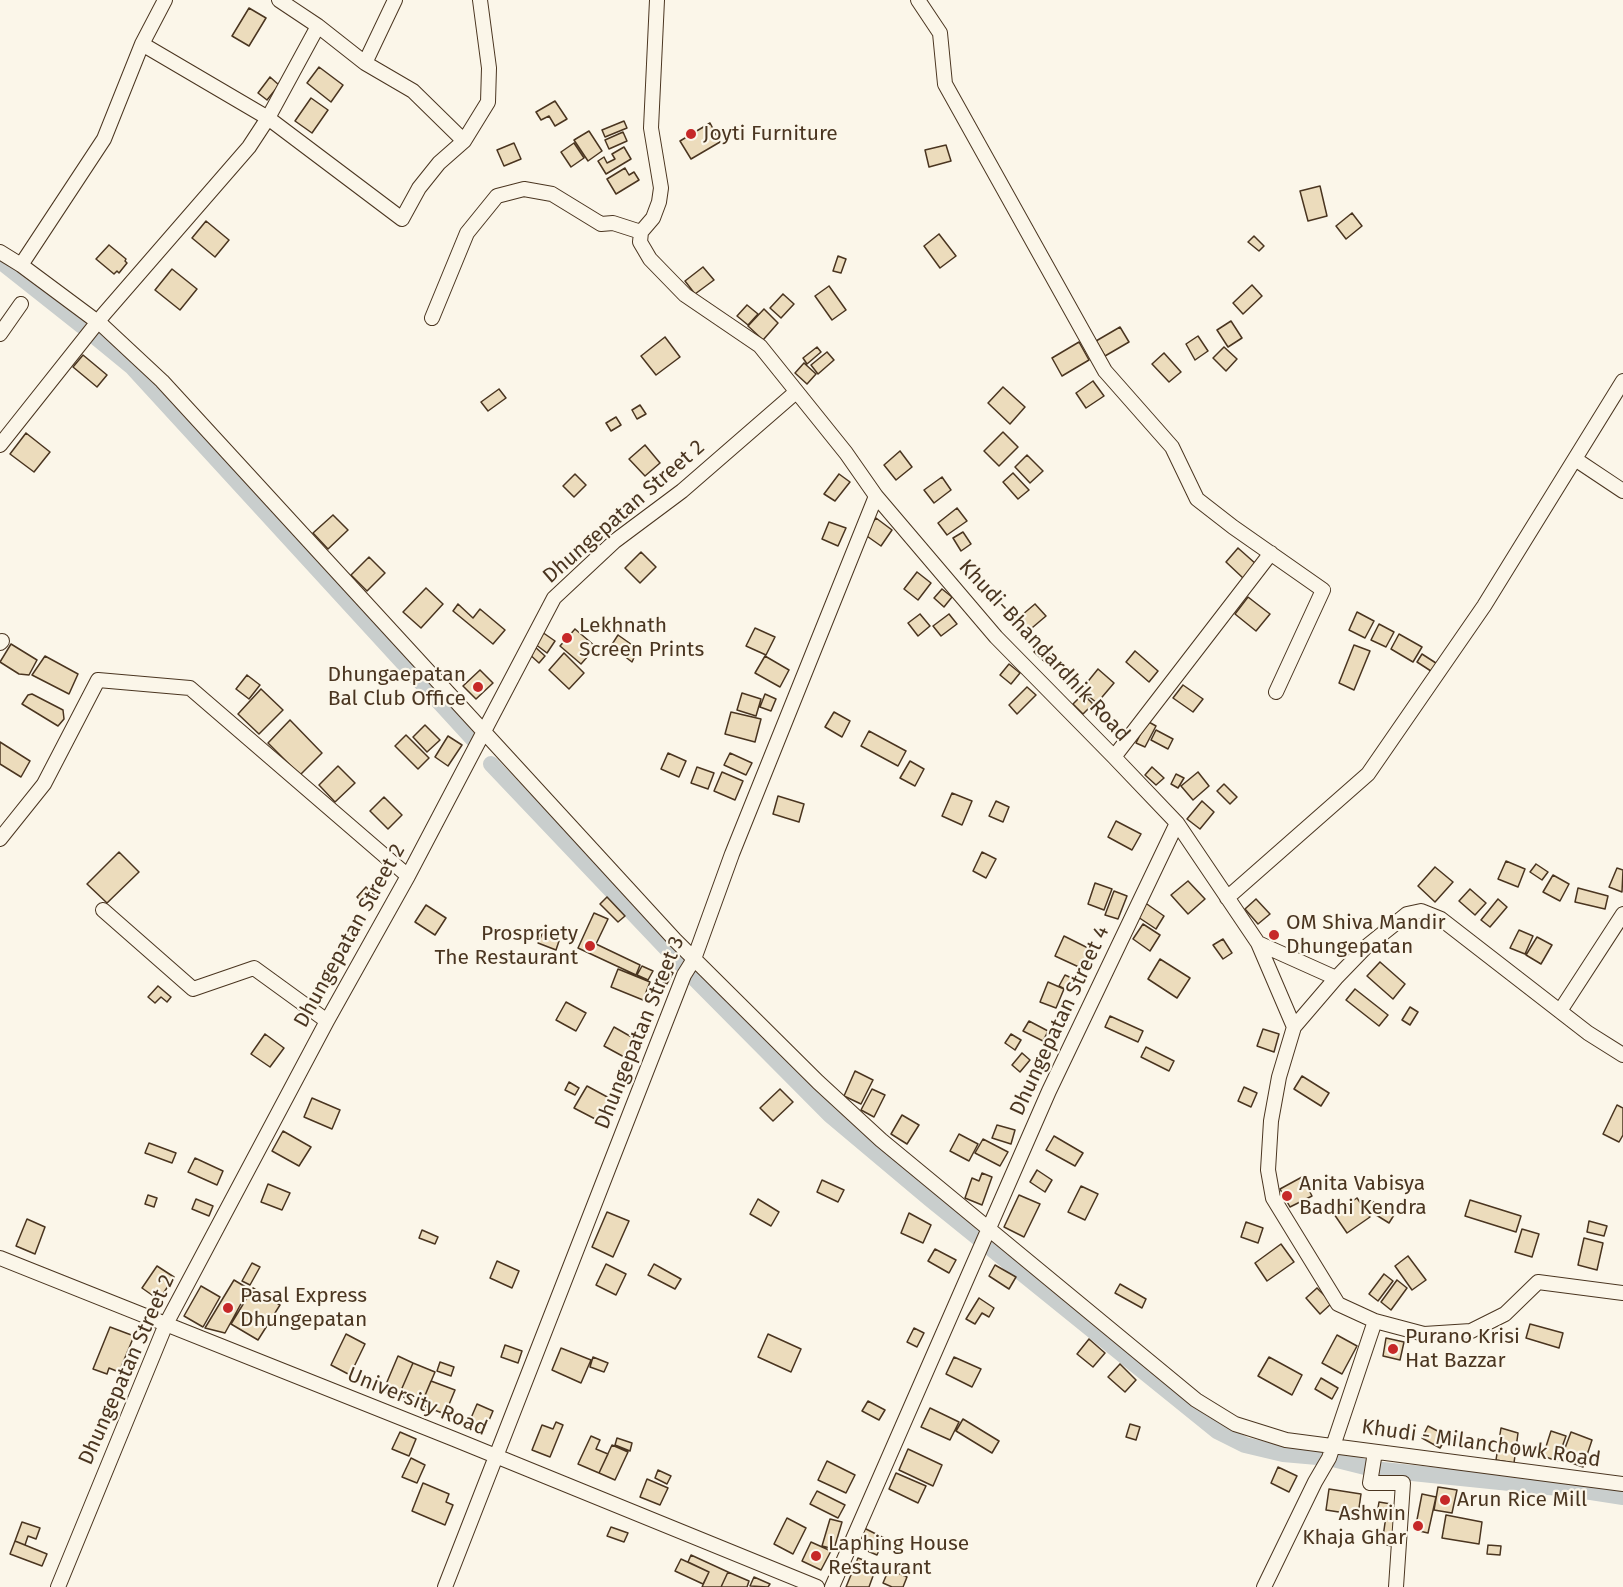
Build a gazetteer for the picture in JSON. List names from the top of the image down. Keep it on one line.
{"streets":{"street":["Dhungepatan Street 2","Khudi-Bhandardhik Road","Dhungepatan Street 4","Dhungepatan Street 3","University Road","Khudi - Milanchowk Road"]},"crossings":[["Dhungepatan Street 2","Khudi-Bhandardhik Road"],["Dhungepatan Street 2","University Road"],["Dhungepatan Street 2","Khudi - Milanchowk Road"],["Khudi-Bhandardhik Road","Dhungepatan Street 4"],["Khudi-Bhandardhik Road","Dhungepatan Street 3"],["Dhungepatan Street 4","Khudi - Milanchowk Road"],["Dhungepatan Street 3","University Road"],["Dhungepatan Street 3","Khudi - Milanchowk Road"]],"places":["Joyti Furniture","Lekhnath Screen Prints","Dhungaepatan Bal Club Office","OM Shiva Mandir Dhungepatan","Prospriety The Restaurant","Anita Vabisya Badhi Kendra","Pasal Express Dhungepatan","Purano Krisi Hat Bazzar","Arun Rice Mill","Ashwin Khaja Ghar","Laphing House Restaurant"]}
